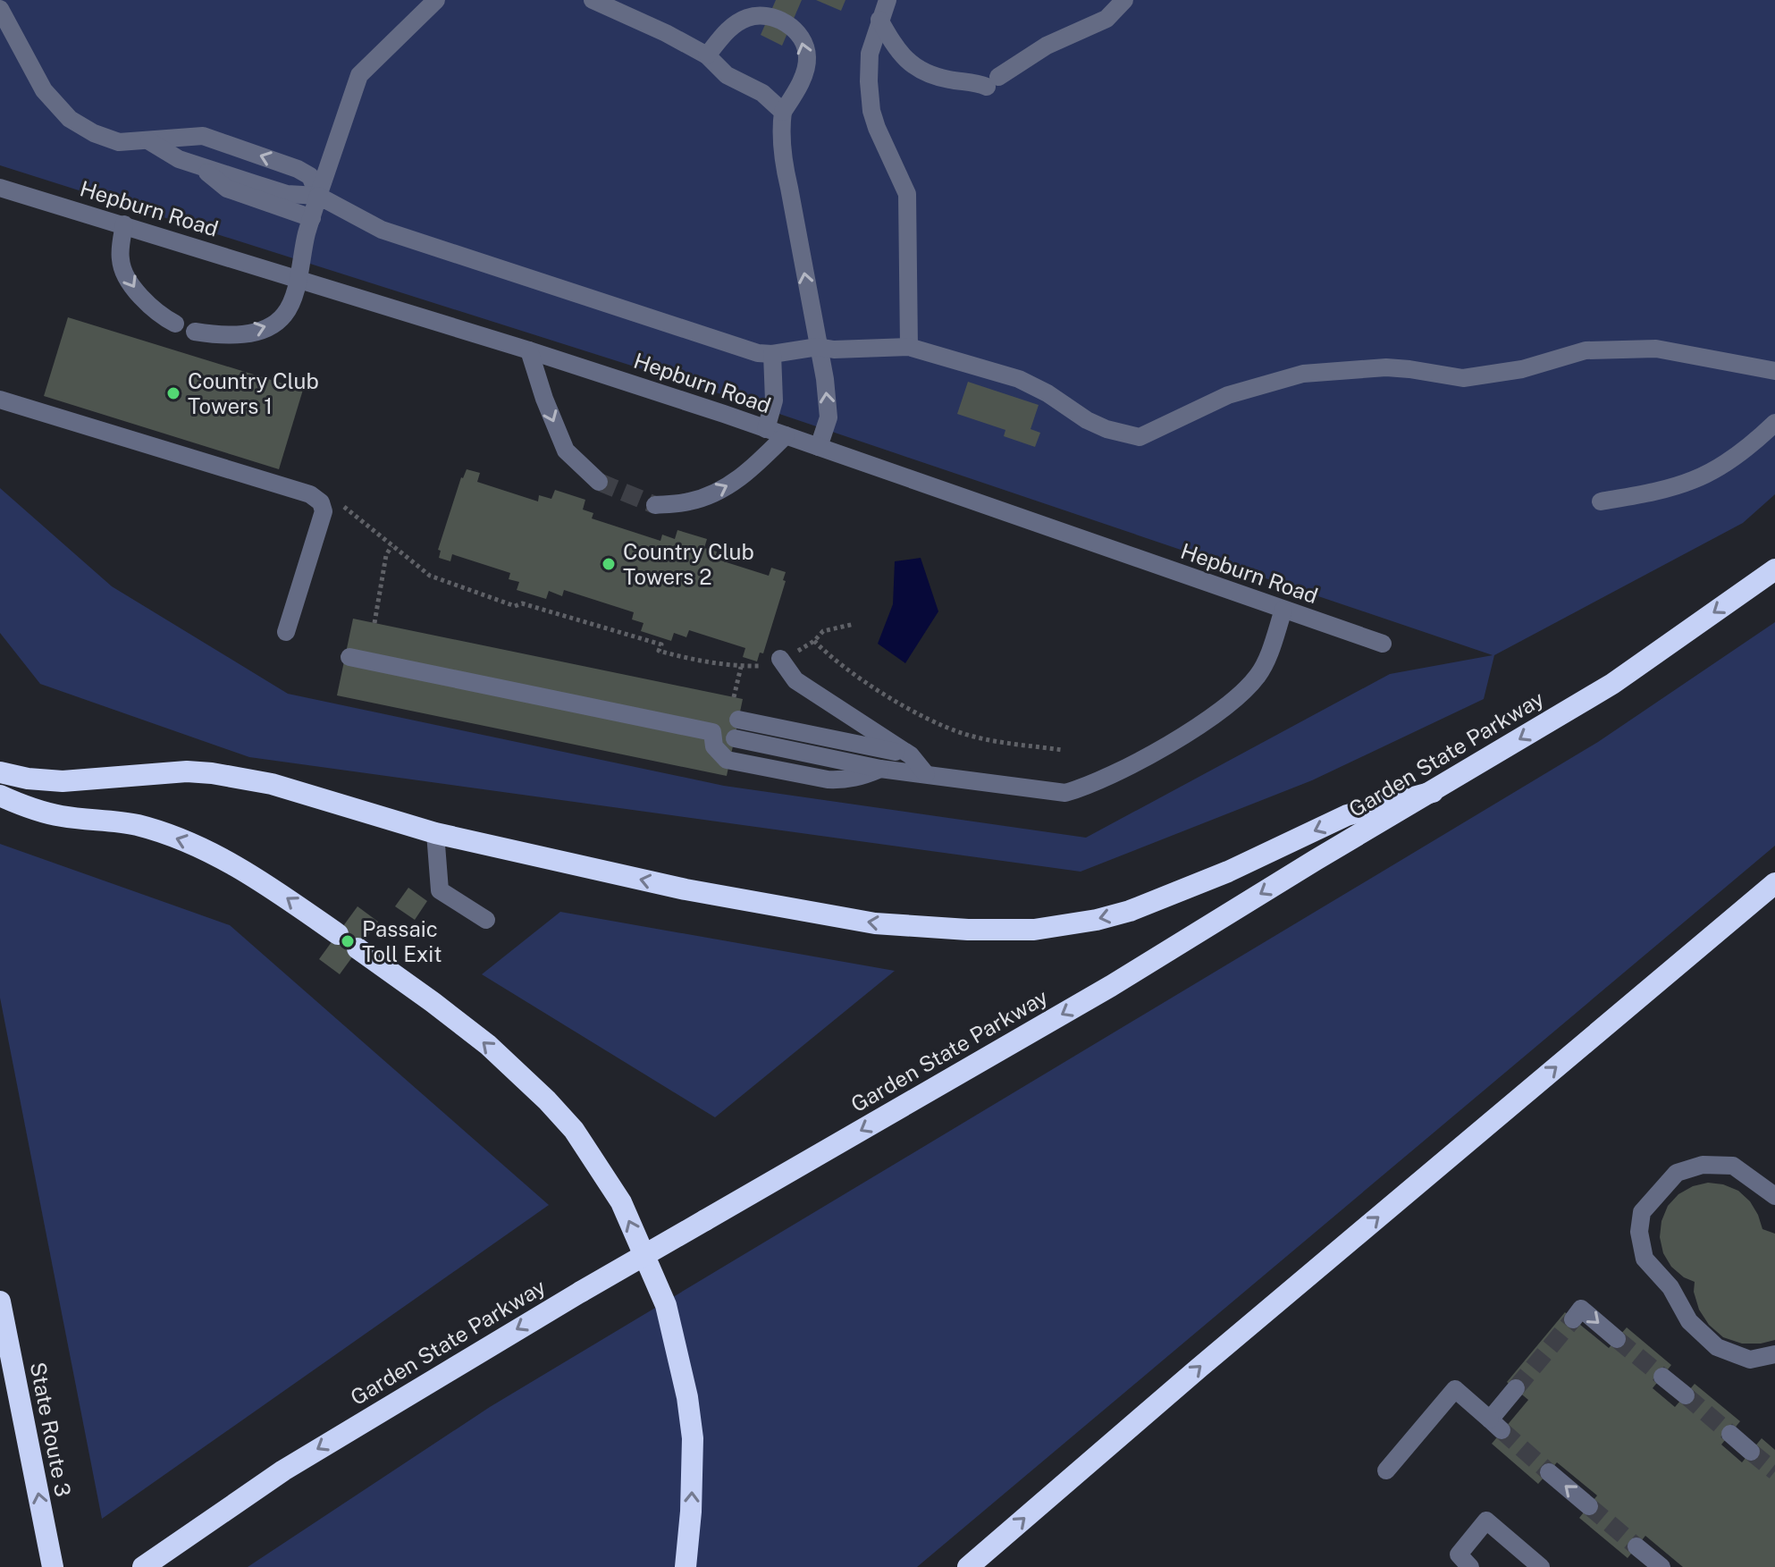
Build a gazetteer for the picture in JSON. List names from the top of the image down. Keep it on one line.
{"streets":{"highway":["Garden State Parkway","State Route 3"],"street":["Hepburn Road"]},"one_way":["Garden State Parkway","State Route 3"],"places":["Country Club Towers 1","Country Club Towers 2","Passaic Toll Exit"]}
